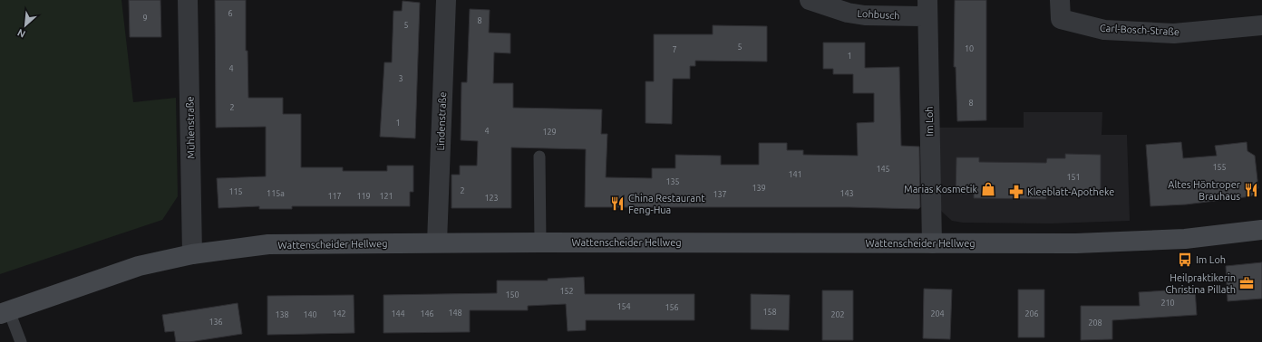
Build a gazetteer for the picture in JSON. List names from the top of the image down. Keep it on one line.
{"streets":{"main road":["Wattenscheider Hellweg"],"street":["Lohbusch","Carl-Bosch-Straße","Lindenstraße","Im Loh","Mühlenstraße"]},"crossings":[["Lohbusch","Im Loh"],["Lindenstraße","Wattenscheider Hellweg"],["Im Loh","Wattenscheider Hellweg"],["Mühlenstraße","Wattenscheider Hellweg"]],"places":{"shop":["Marias Kosmetik"],"restaurant":["Altes Höntroper Brauhaus","China Restaurant Feng-Hua"],"pharmacy":["Kleeblatt-Apotheke"],"bus stop":["Im Loh"],"office":["Heilpraktikerin Christina Pillath"]},"house_numbers":["6","9","8","5","5","10","7","1","4","3","8","2","1","4","129","155","145","141","151","135","139","2","115","115a","143","137","117","119","121","123","152","150","210","154","156","158","148","142","144","146","204","206","138","140","202","136","208"],"north":"bottom left"}
